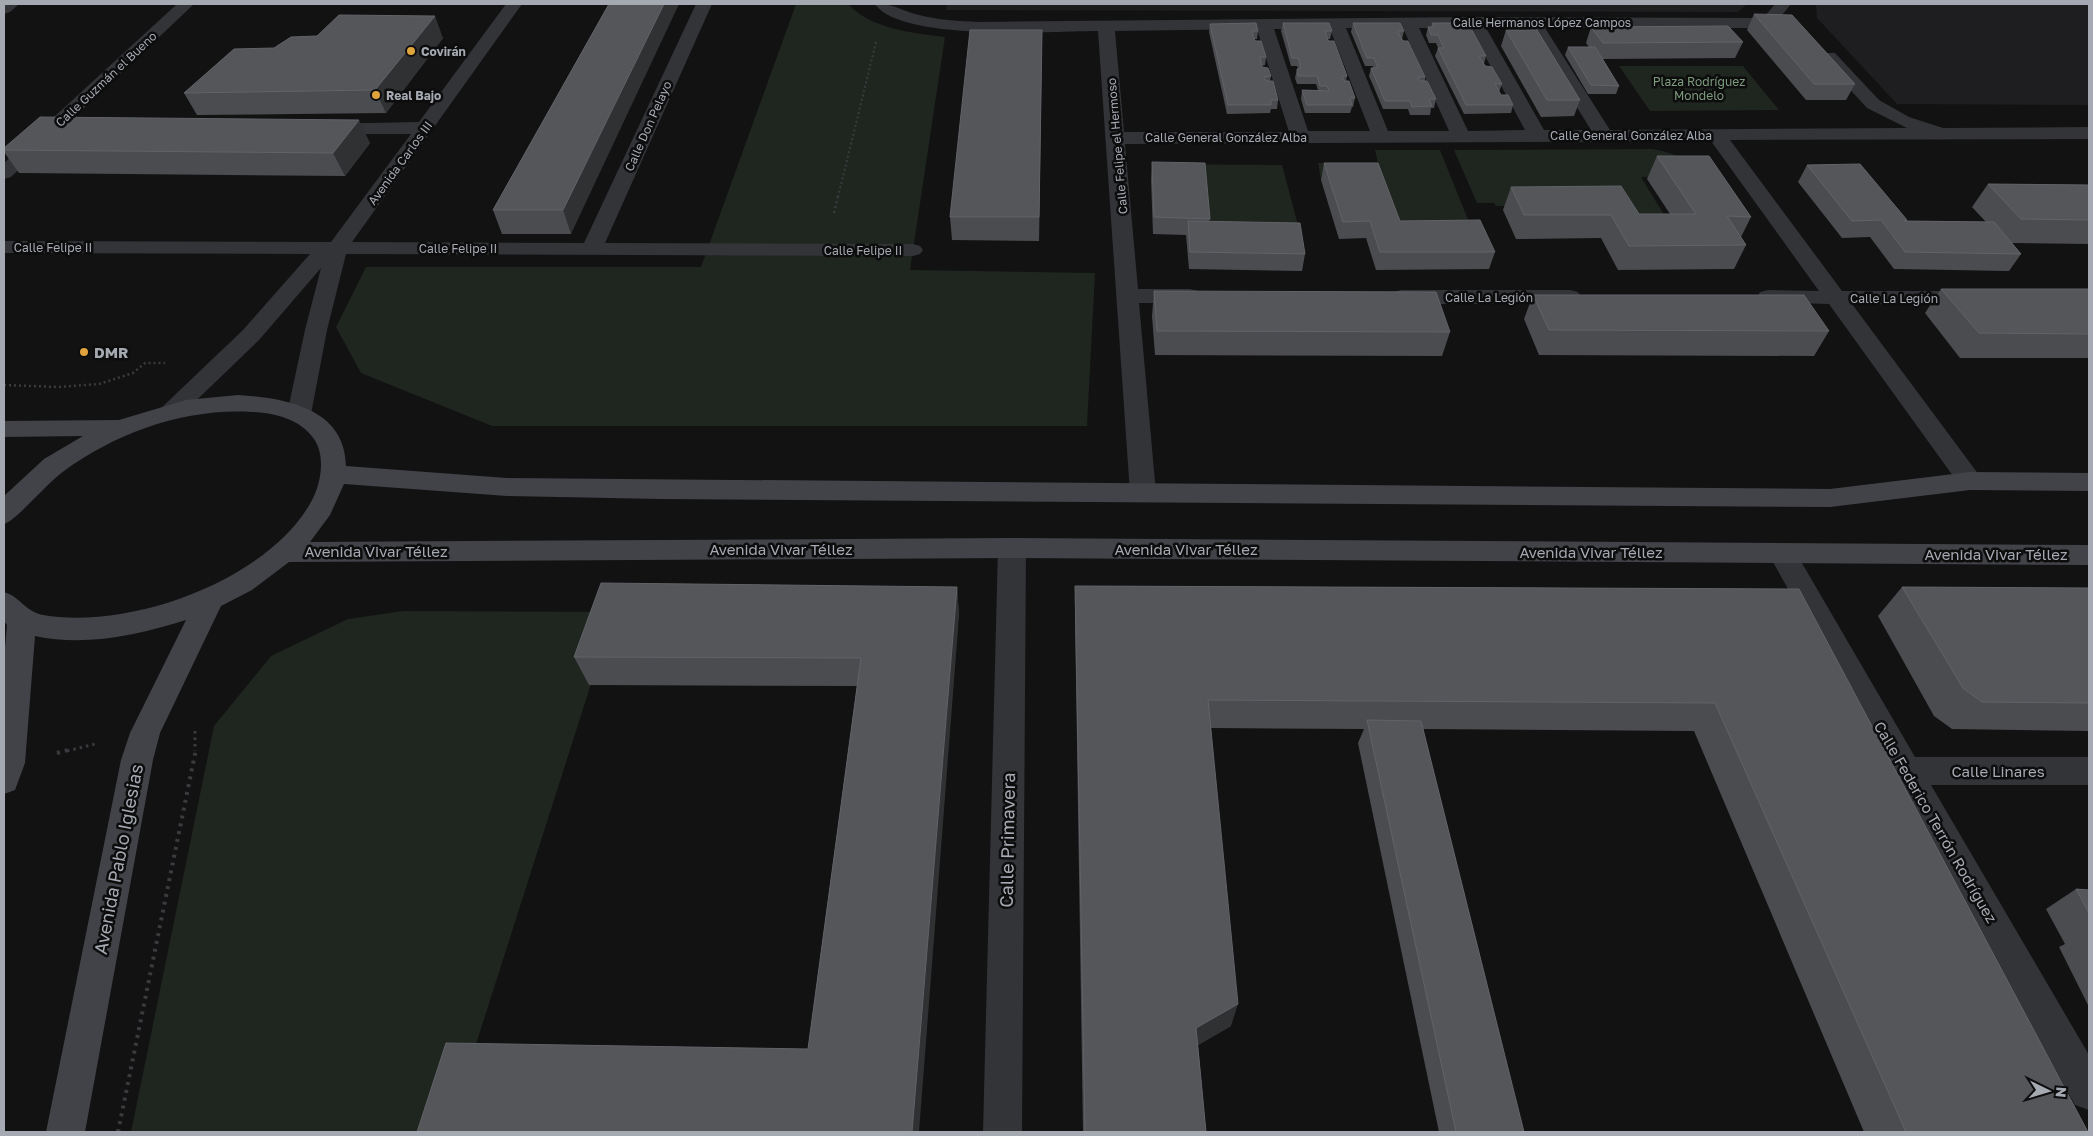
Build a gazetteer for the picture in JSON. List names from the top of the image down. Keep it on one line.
{"streets":{"street":["Calle Hermanos López Campos","Calle Guzmán el Bueno","Calle Don Pelayo","Calle General González Alba","Calle Felipe el Hermoso","Avenida Carlos III","Calle Felipe II","Calle La Legión","Avenida Vivar Téllez","Calle Linares","Calle Federico Terrón Rodríguez","Calle Primavera","Avenida Pablo Iglesias"]},"crossings":[["Calle Hermanos López Campos","Calle Felipe el Hermoso"],["Calle Don Pelayo","Calle Felipe II"],["Calle General González Alba","Calle Felipe el Hermoso"],["Calle General González Alba","Calle La Legión"],["Avenida Carlos III","Calle Felipe II"],["Avenida Vivar Téllez","Calle Federico Terrón Rodríguez"],["Avenida Vivar Téllez","Calle Primavera"],["Calle Linares","Calle Federico Terrón Rodríguez"]],"parks":["Plaza Rodríguez Mondelo"],"places":["Covirán","Real Bajo","DMR"],"north":"right"}
